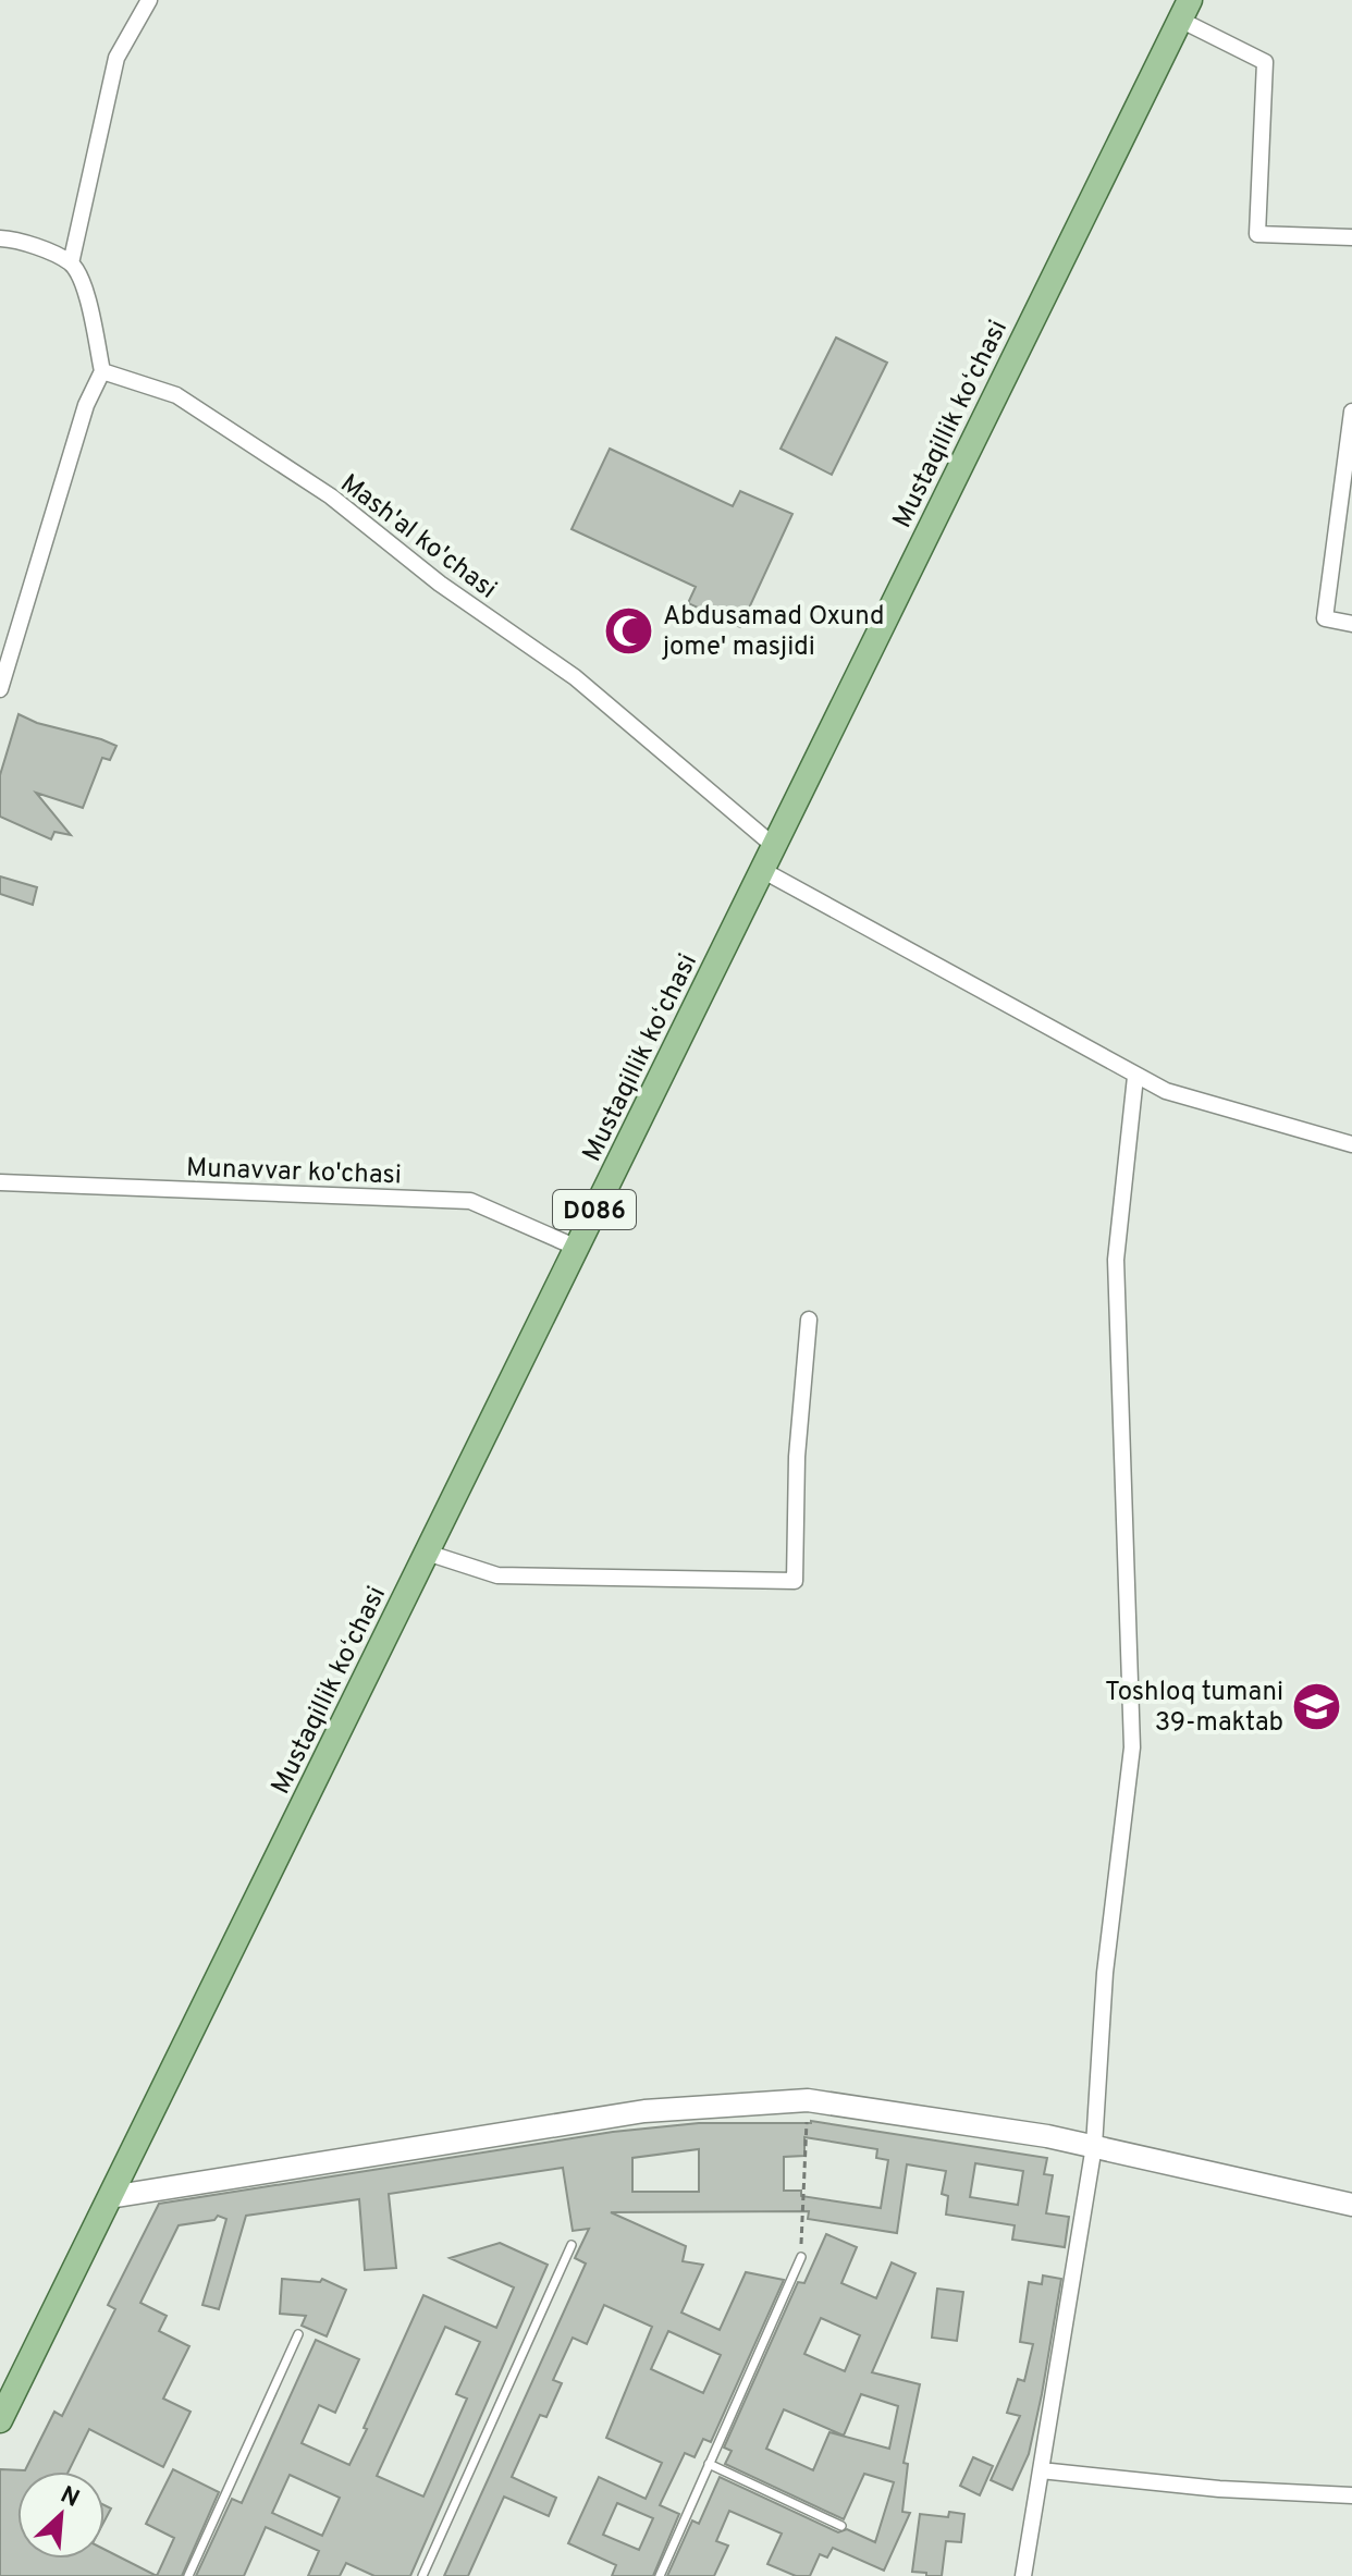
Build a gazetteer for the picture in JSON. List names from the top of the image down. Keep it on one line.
{"streets":{"main road":["Mustaqillik koʻchasi","D086"],"street":["Mash'al ko'chasi","Munavvar ko'chasi"]},"crossings":[["Mustaqillik koʻchasi","Mash'al ko'chasi"],["Mustaqillik koʻchasi","Munavvar ko'chasi"]],"places":{"mosque":["Abdusamad Oxund jome' masjidi"],"school or university":["Toshloq tumani 39-maktab"]},"north":"top right"}
